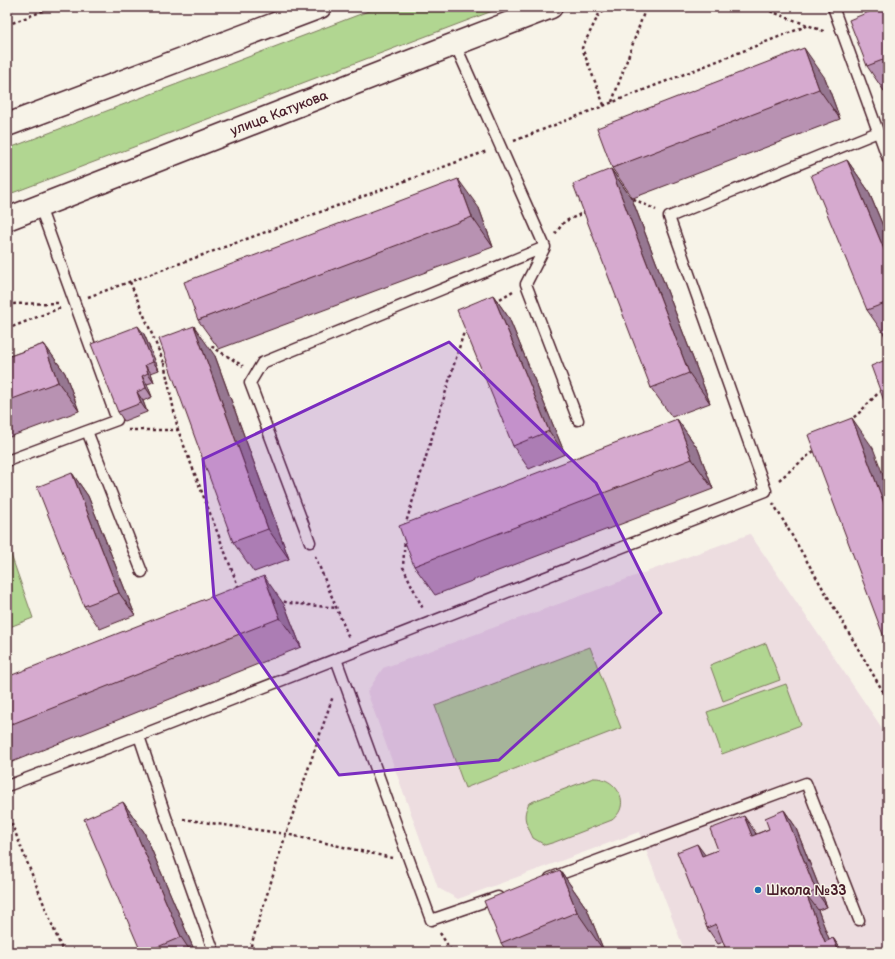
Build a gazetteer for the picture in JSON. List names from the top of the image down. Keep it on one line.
{"streets":{"main road":["улица Катукова"]},"places":["Школа №33"]}
